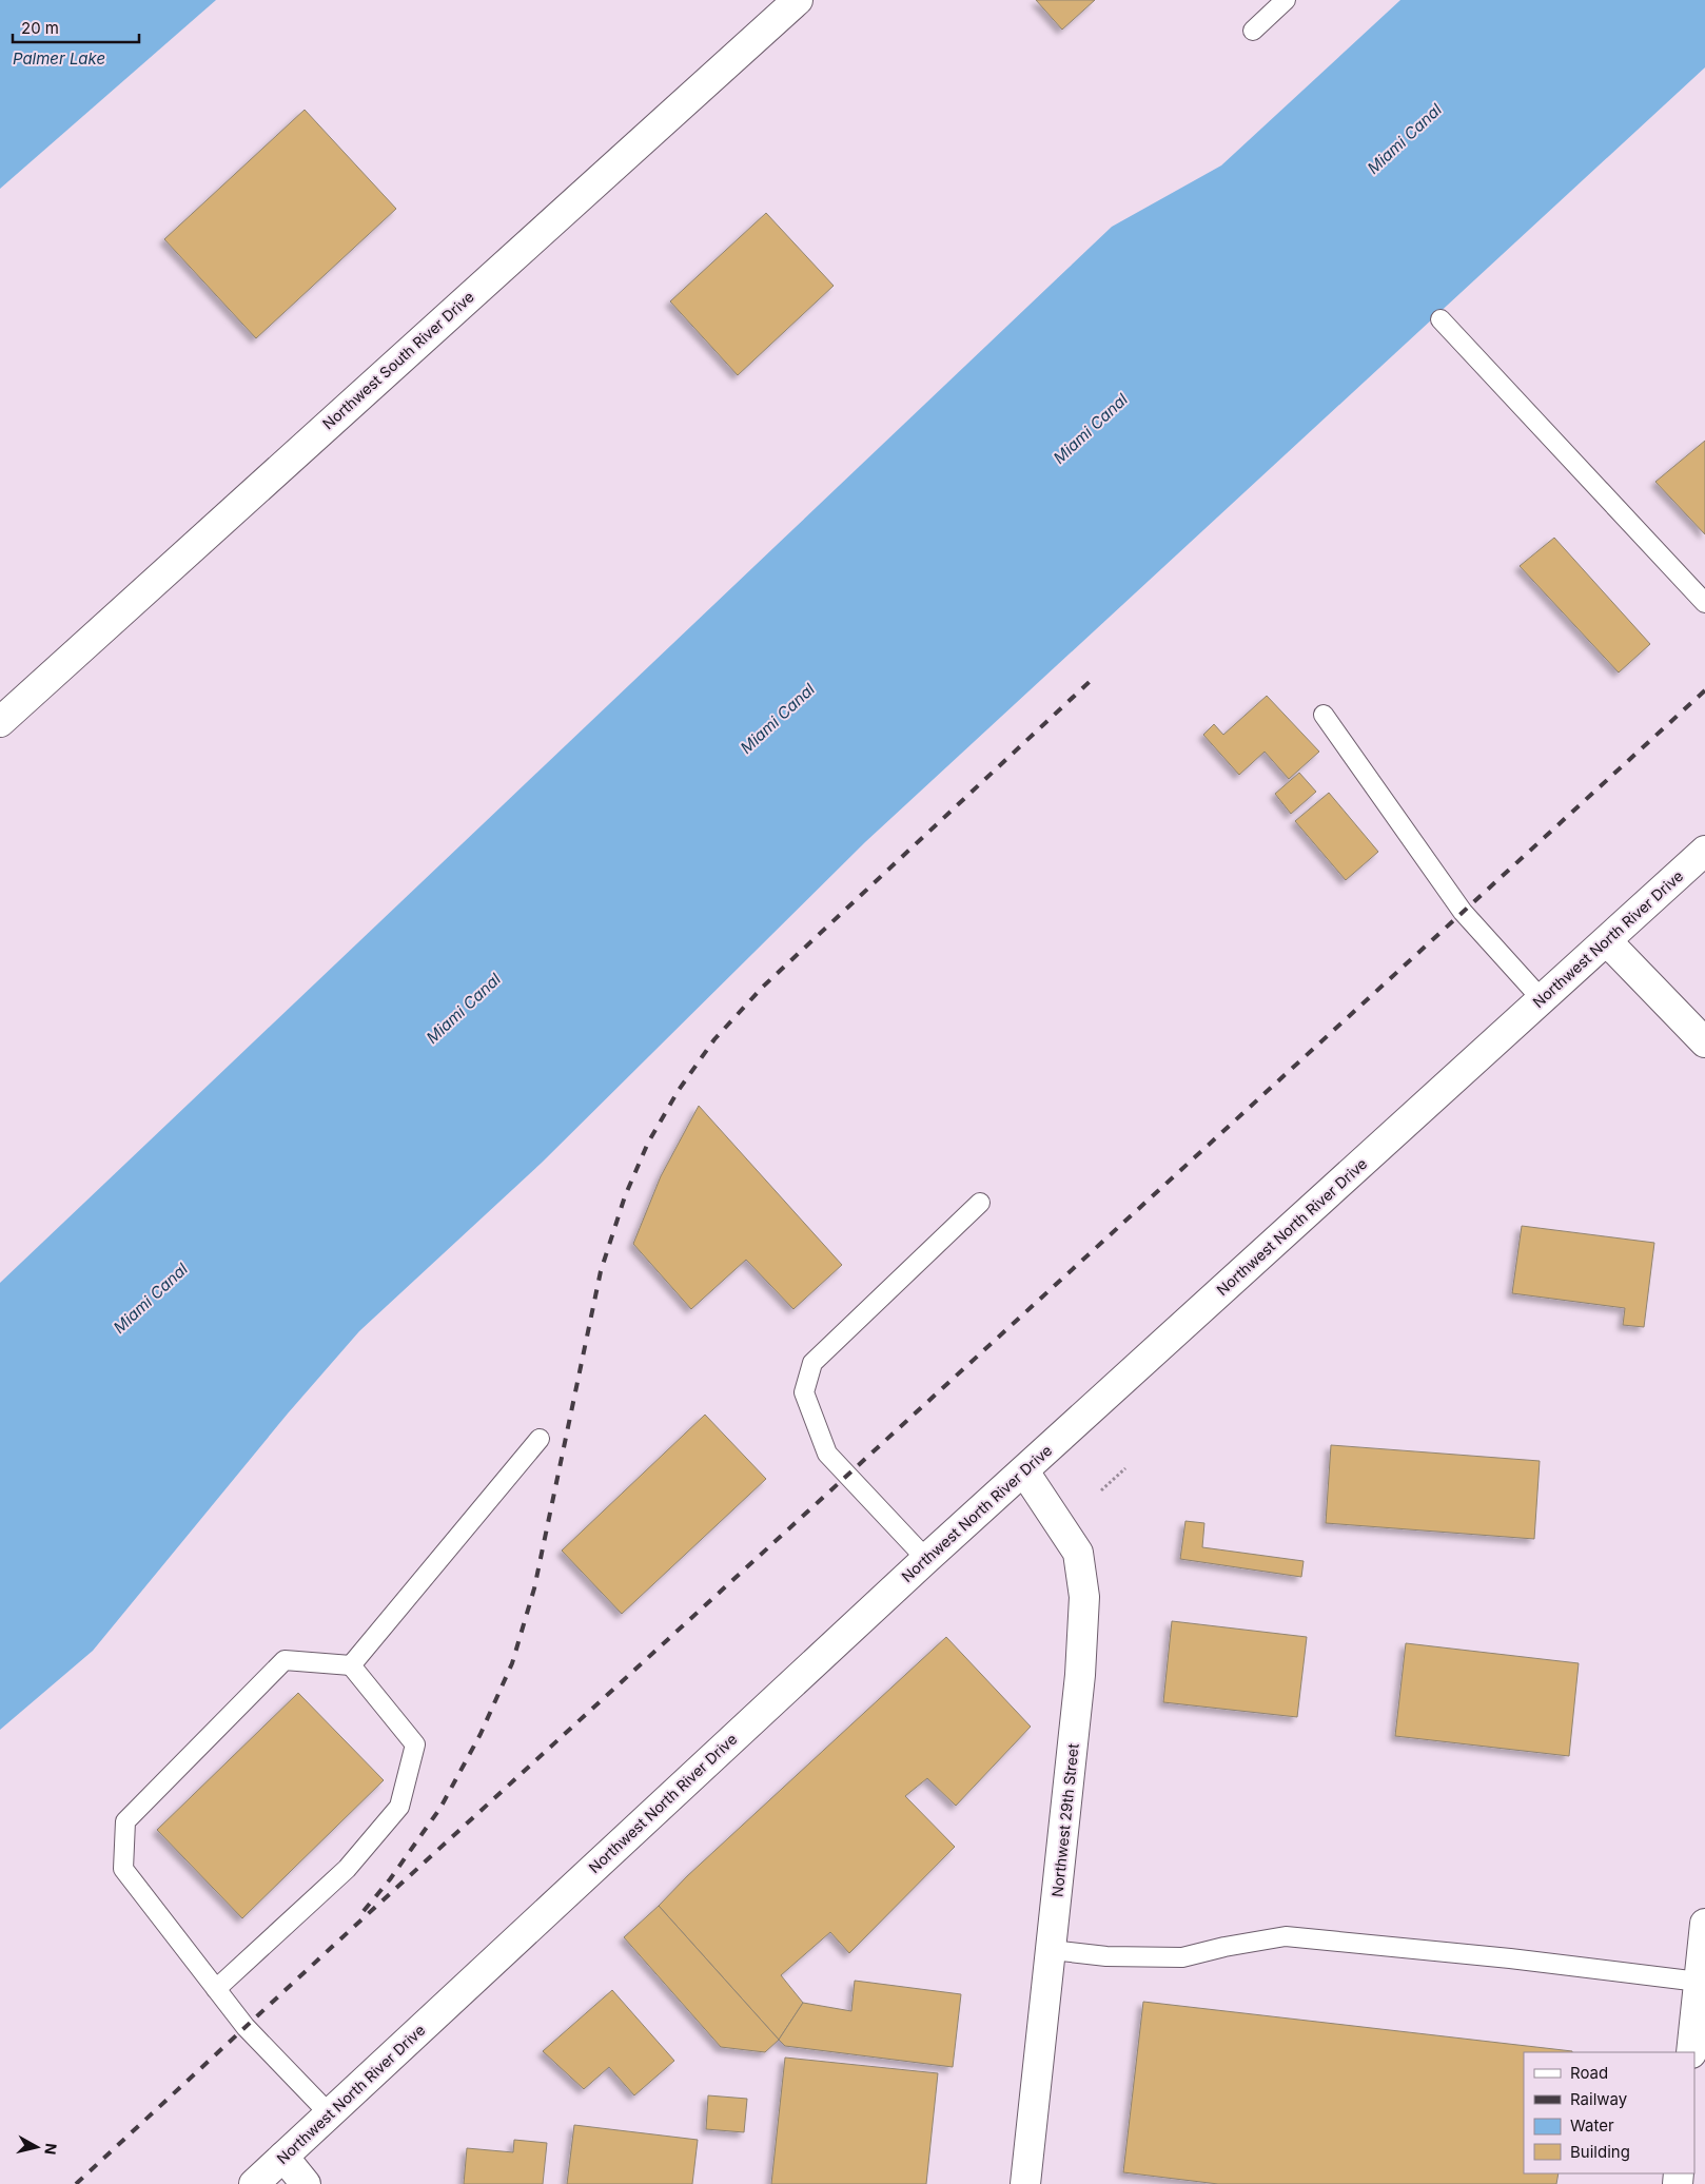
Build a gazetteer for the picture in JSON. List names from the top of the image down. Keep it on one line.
{"streets":{"street":["Northwest South River Drive","Northwest North River Drive","Northwest 29th Street"]},"crossings":[["Northwest North River Drive","Northwest 29th Street"]],"water":["Palmer Lake","Miami Canal"],"legend":["Road","Railway","Water","Building"],"scale_bar":"20 m","north":"right"}
